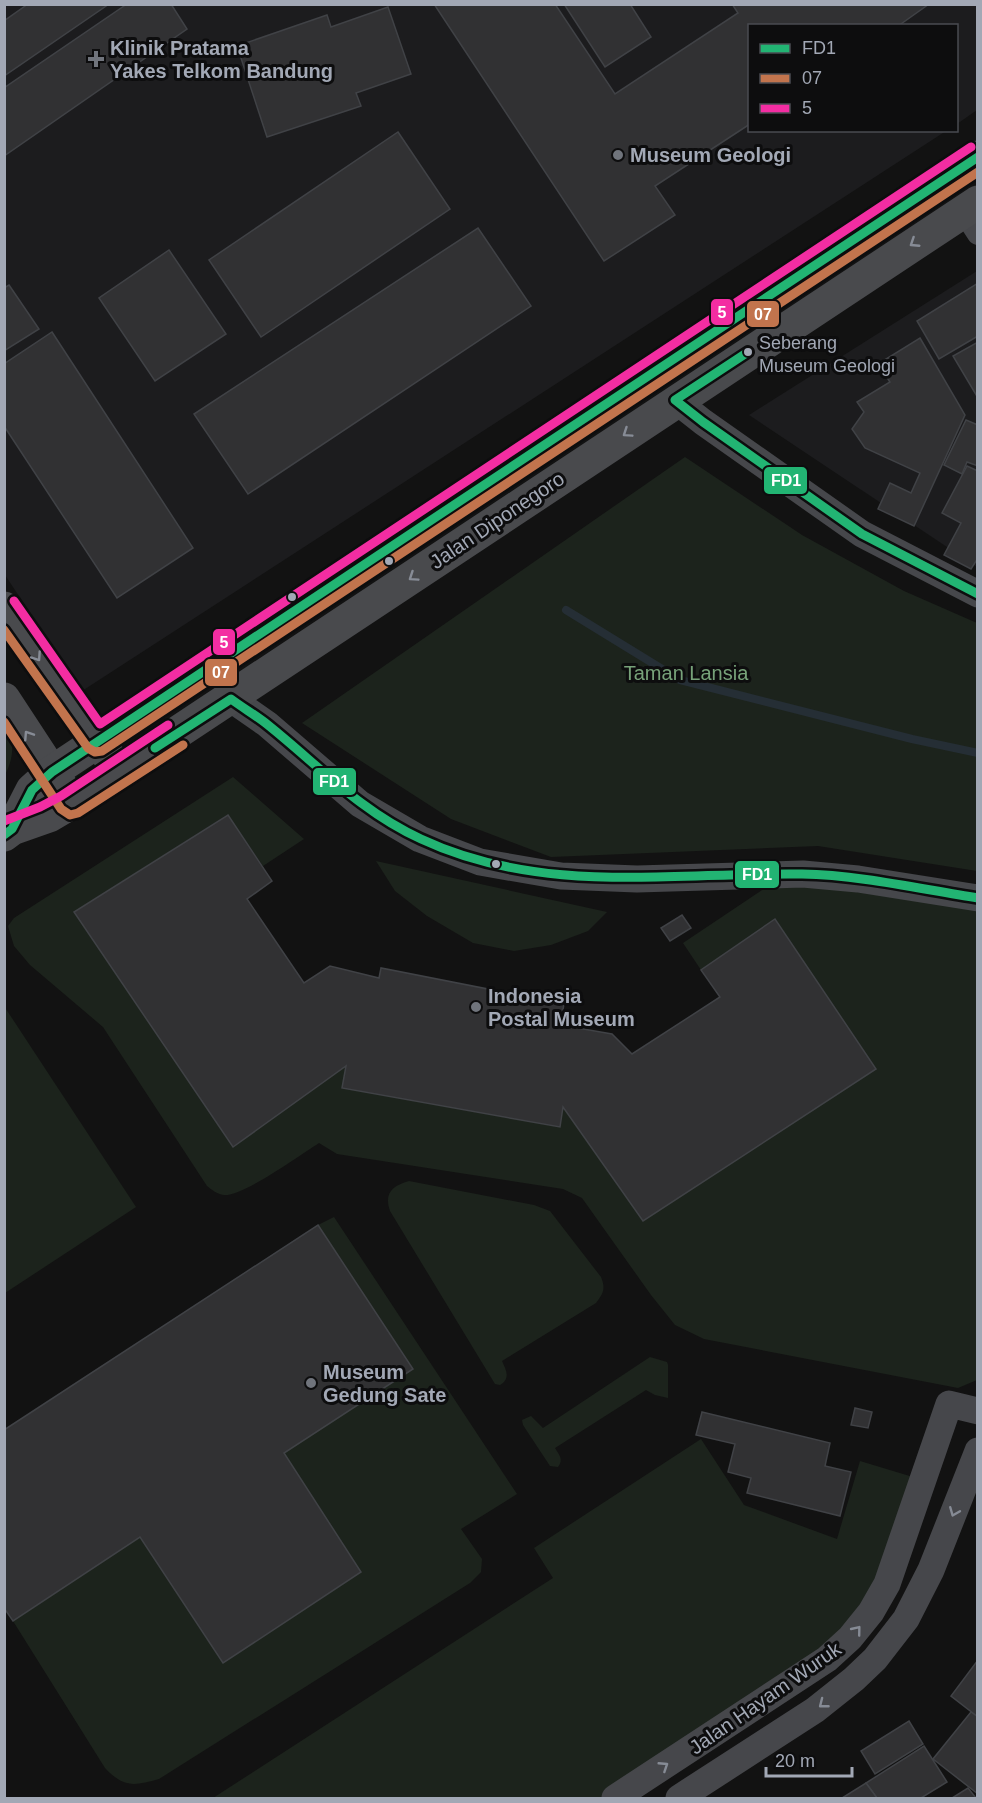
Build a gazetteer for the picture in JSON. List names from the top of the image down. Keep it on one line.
{"streets":{"main road":["Jalan Diponegoro"],"street":["Jalan Hayam Wuruk"]},"parks":["Taman Lansia"],"places":{"health":["Klinik Pratama Yakes Telkom Bandung"],"other":["Museum Geologi","Seberang Museum Geologi","Indonesia Postal Museum","Museum Gedung Sate"]},"lines":["transit line 5","transit line FD1","transit line 07"],"legend":["FD1","07","5"],"scale_bar":"20 m"}
